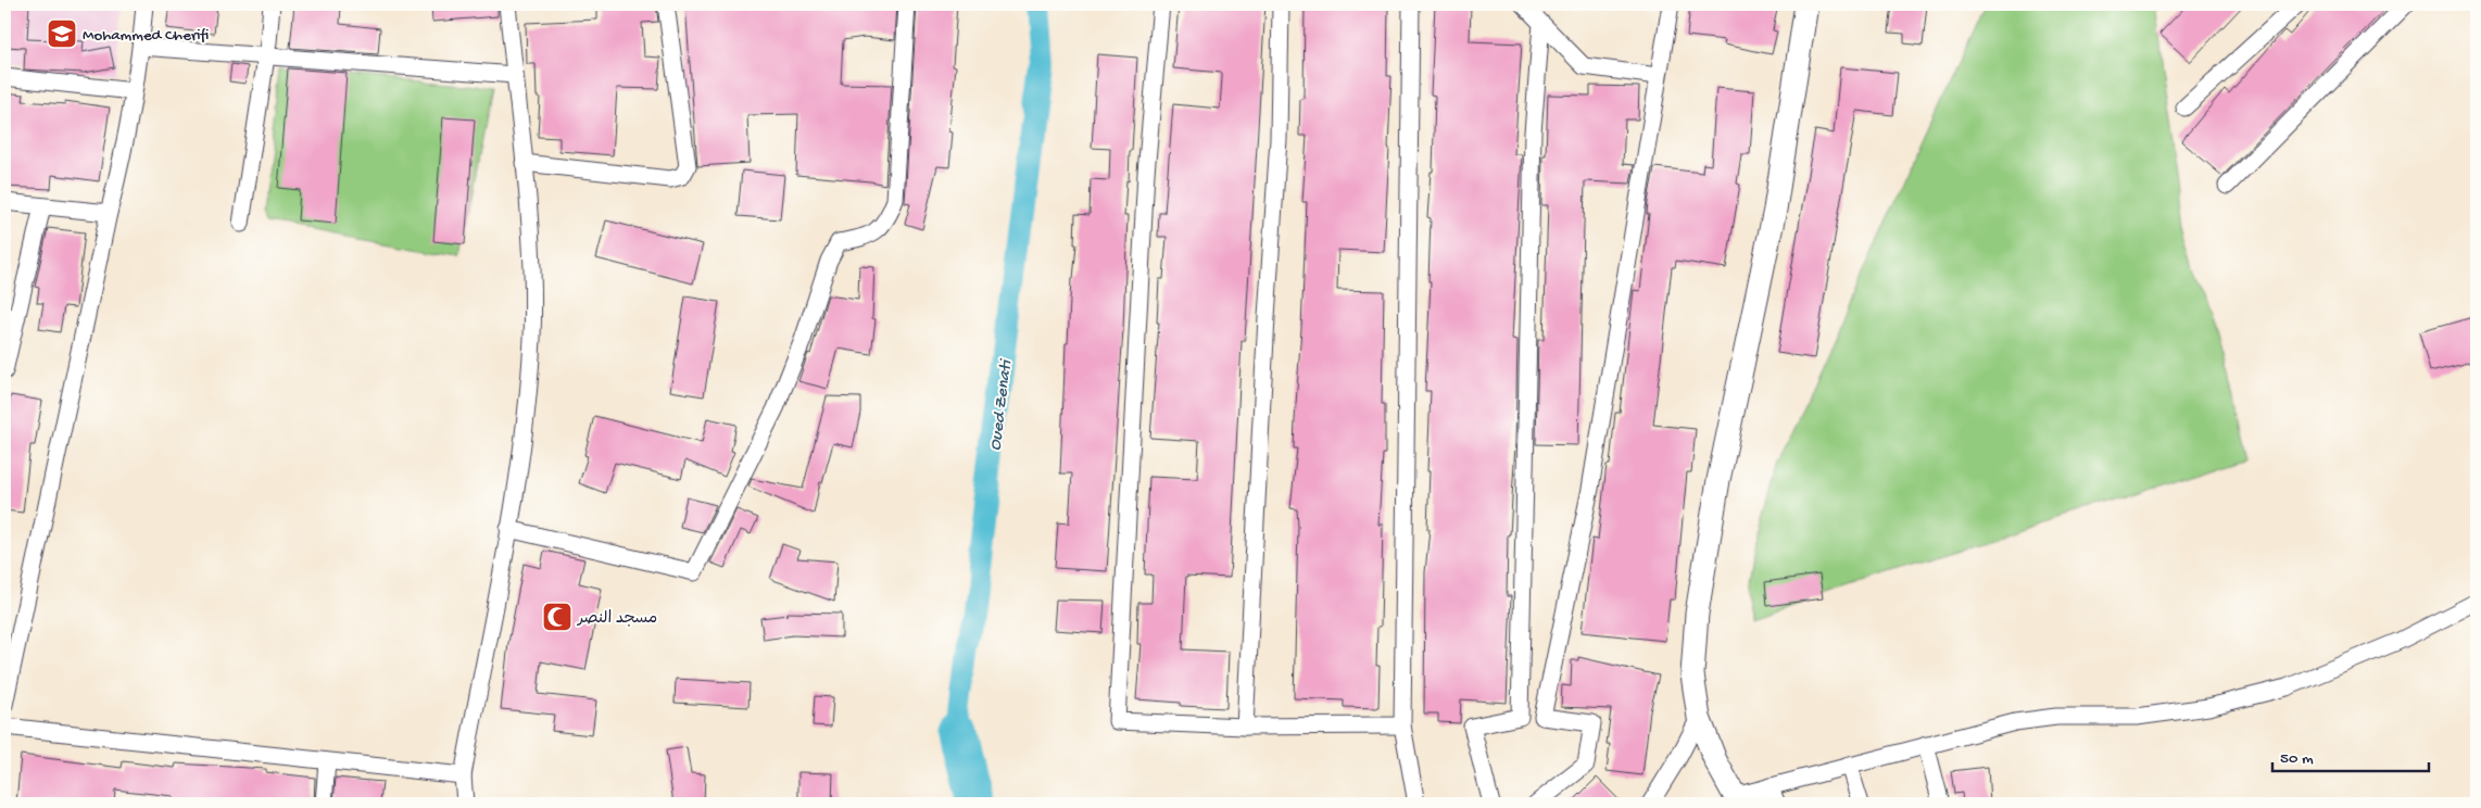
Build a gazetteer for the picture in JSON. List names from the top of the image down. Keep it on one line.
{"water":["Oued Zenati"],"places":{"school or university":["Mohammed Cherifi"],"mosque":["مسجد النصر"]},"scale_bar":"50 m"}
